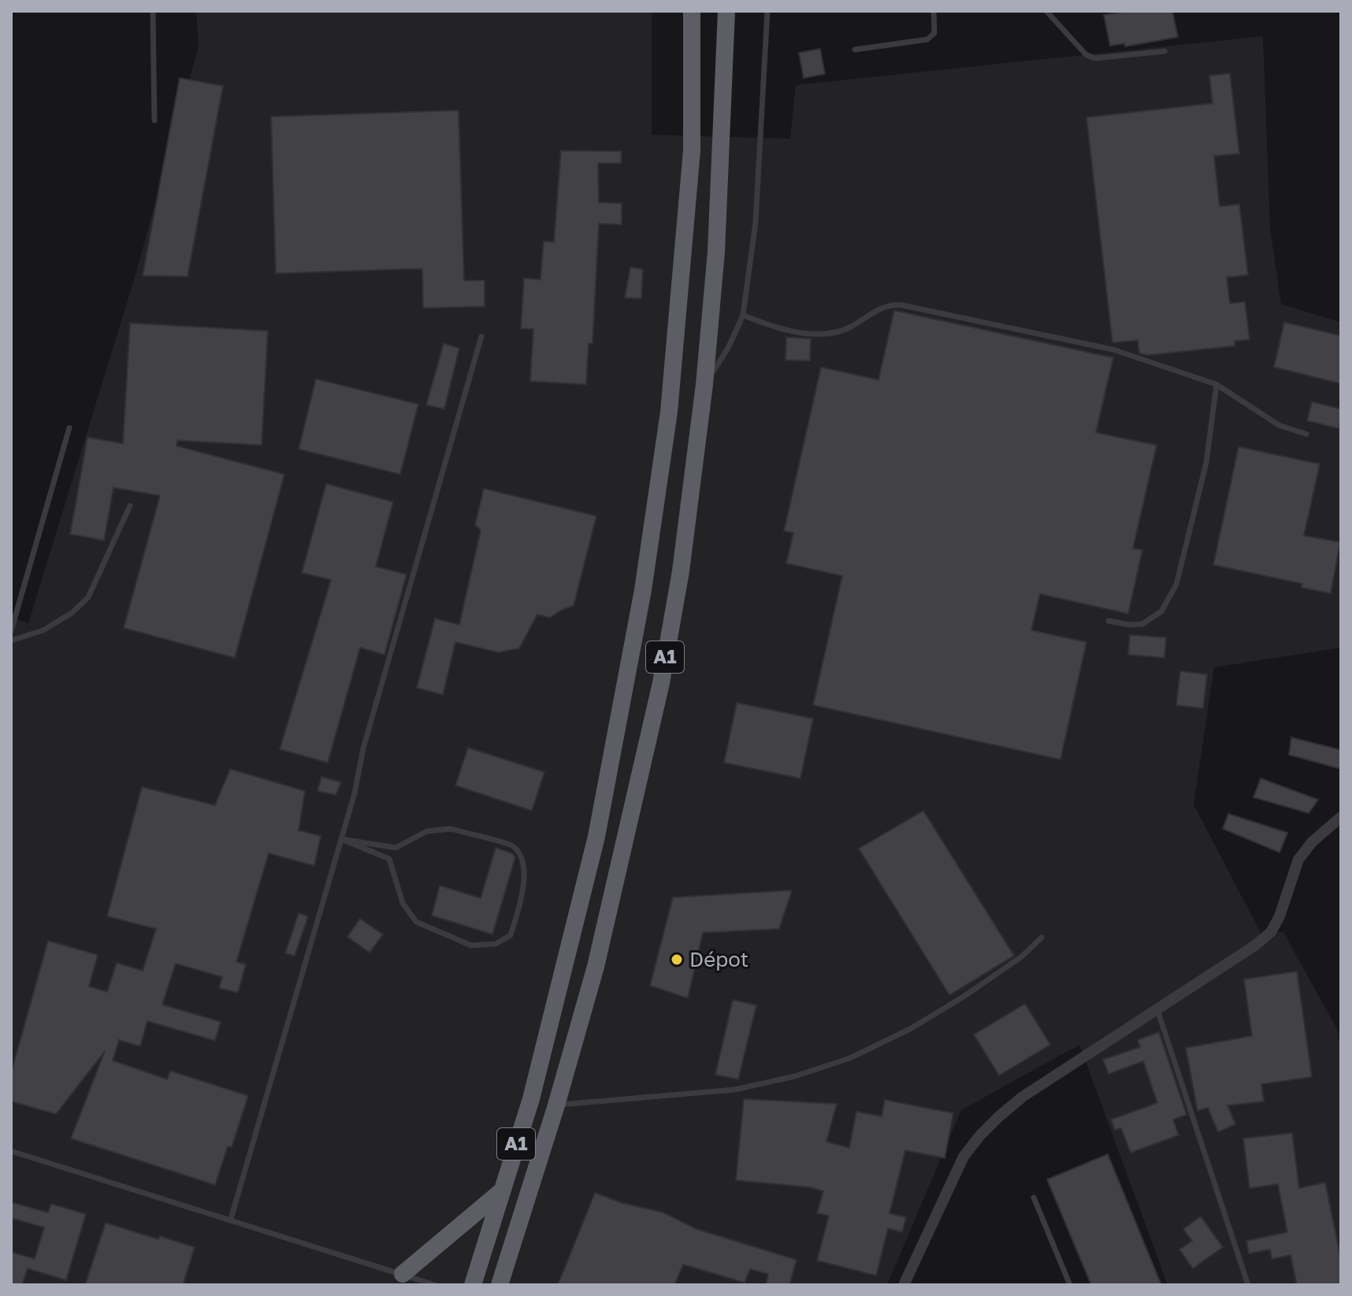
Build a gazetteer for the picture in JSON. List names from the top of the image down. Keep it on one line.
{"streets":{"highway":["A1"]},"places":["Dépot"]}
